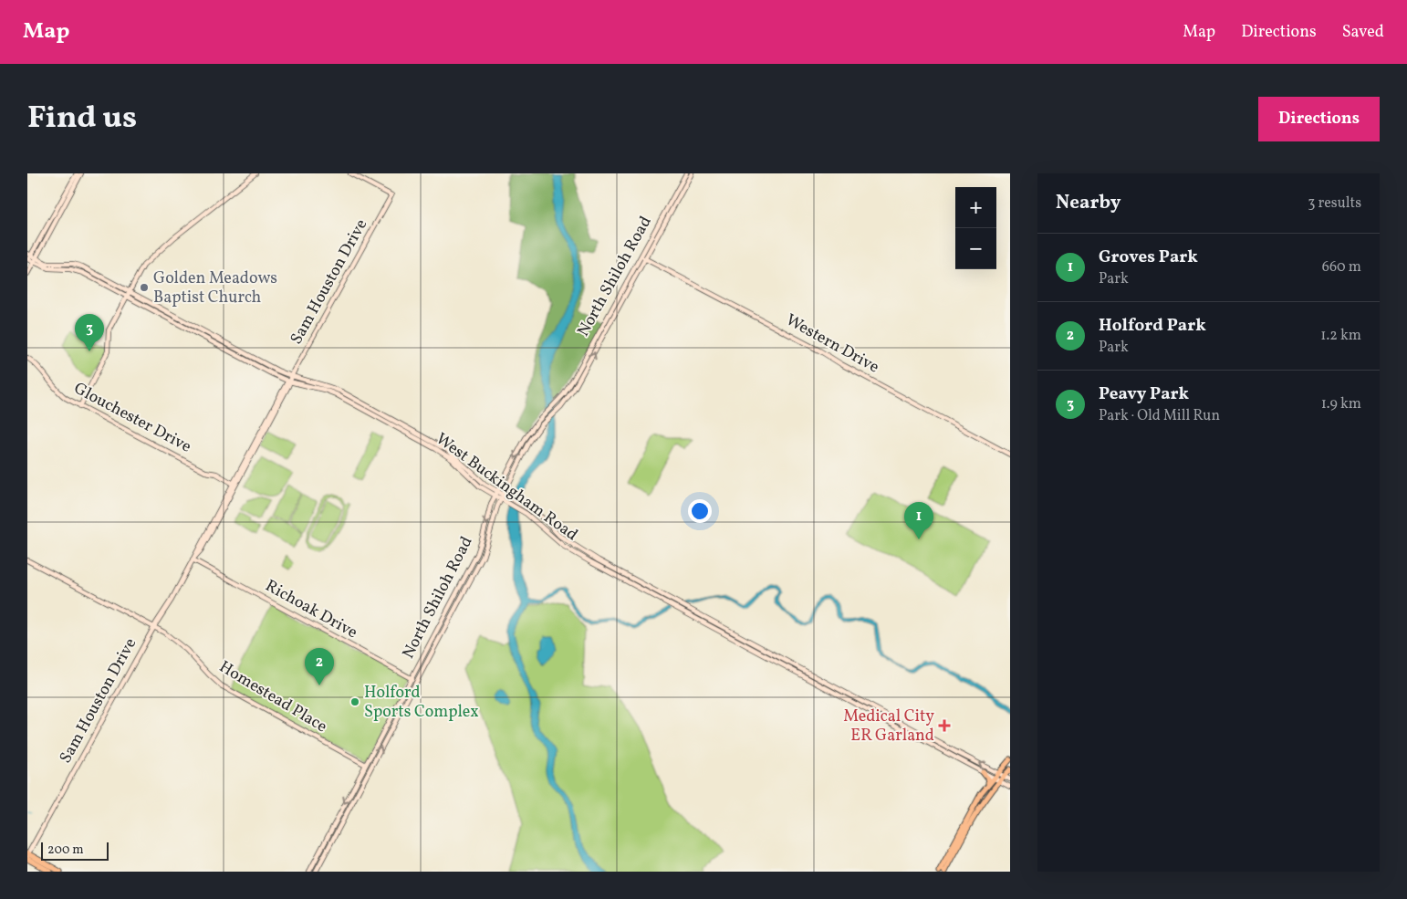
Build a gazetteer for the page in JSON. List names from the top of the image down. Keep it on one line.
{"streets":{"main road":["North Shiloh Road","Sam Houston Drive","Western Drive","Glouchester Drive","West Buckingham Road","Richoak Drive","Homestead Place"]},"crossings":[["North Shiloh Road","Western Drive"],["North Shiloh Road","West Buckingham Road"],["North Shiloh Road","Richoak Drive"],["North Shiloh Road","Homestead Place"],["Sam Houston Drive","Glouchester Drive"],["Sam Houston Drive","West Buckingham Road"],["Sam Houston Drive","Richoak Drive"],["Sam Houston Drive","Homestead Place"]],"places":{"other":["Golden Meadows Baptist Church","Holford Sports Complex"],"health":["Medical City ER Garland"]},"scale_bar":"200 m","page":{"header":"Map","nav":["Map","Directions","Saved"],"title":"Find us","buttons":"Directions","heading":["Nearby","3 results"],"map_buttons":["+","−"],"list":[{"mark":"1","name":"Groves Park","note":"Park","value":"660 m"},{"mark":"2","name":"Holford Park","note":"Park","value":"1.2 km"},{"mark":"3","name":"Peavy Park","note":"Park · Old Mill Run","value":"1.9 km"}],"pins":["3","1","2"],"scale":"200 m"}}
